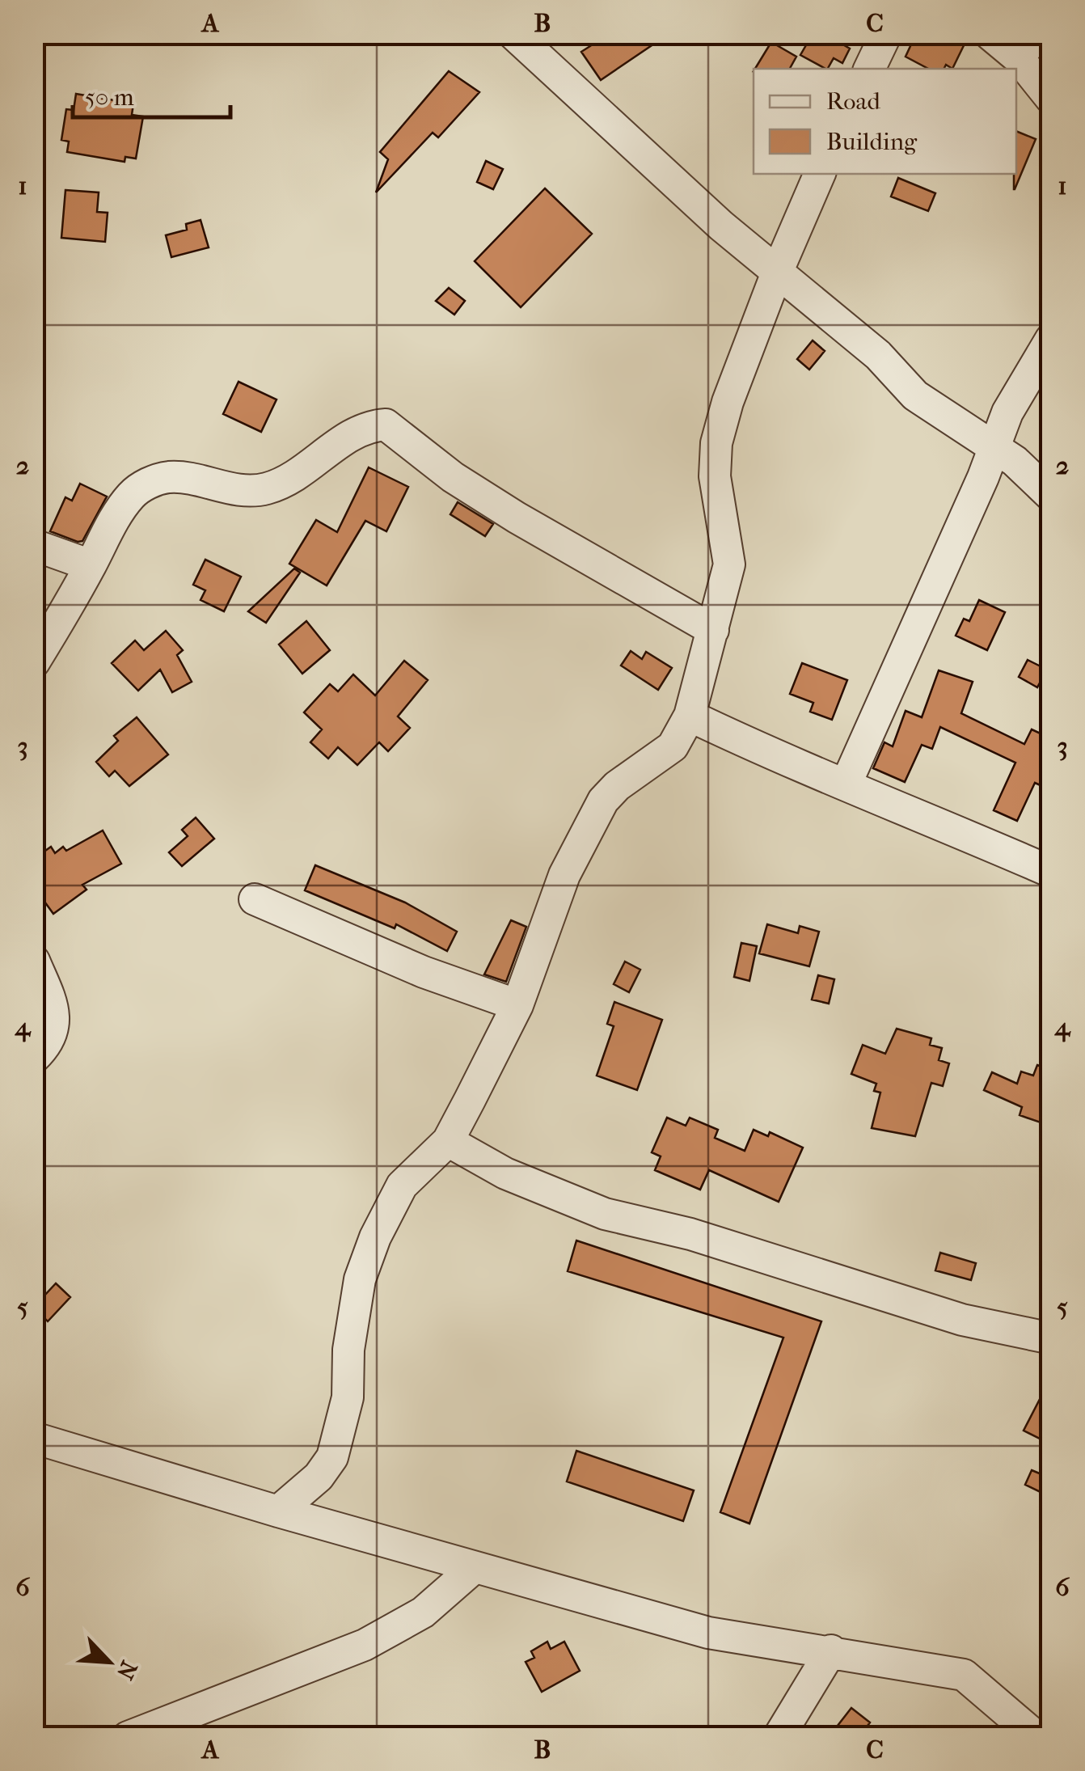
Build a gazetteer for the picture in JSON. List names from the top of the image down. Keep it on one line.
{"legend":["Road","Building"],"scale_bar":"50 m","north":"bottom right","grid":{"columns":["A","B","C"],"rows":["1","2","3","4","5","6"]}}
